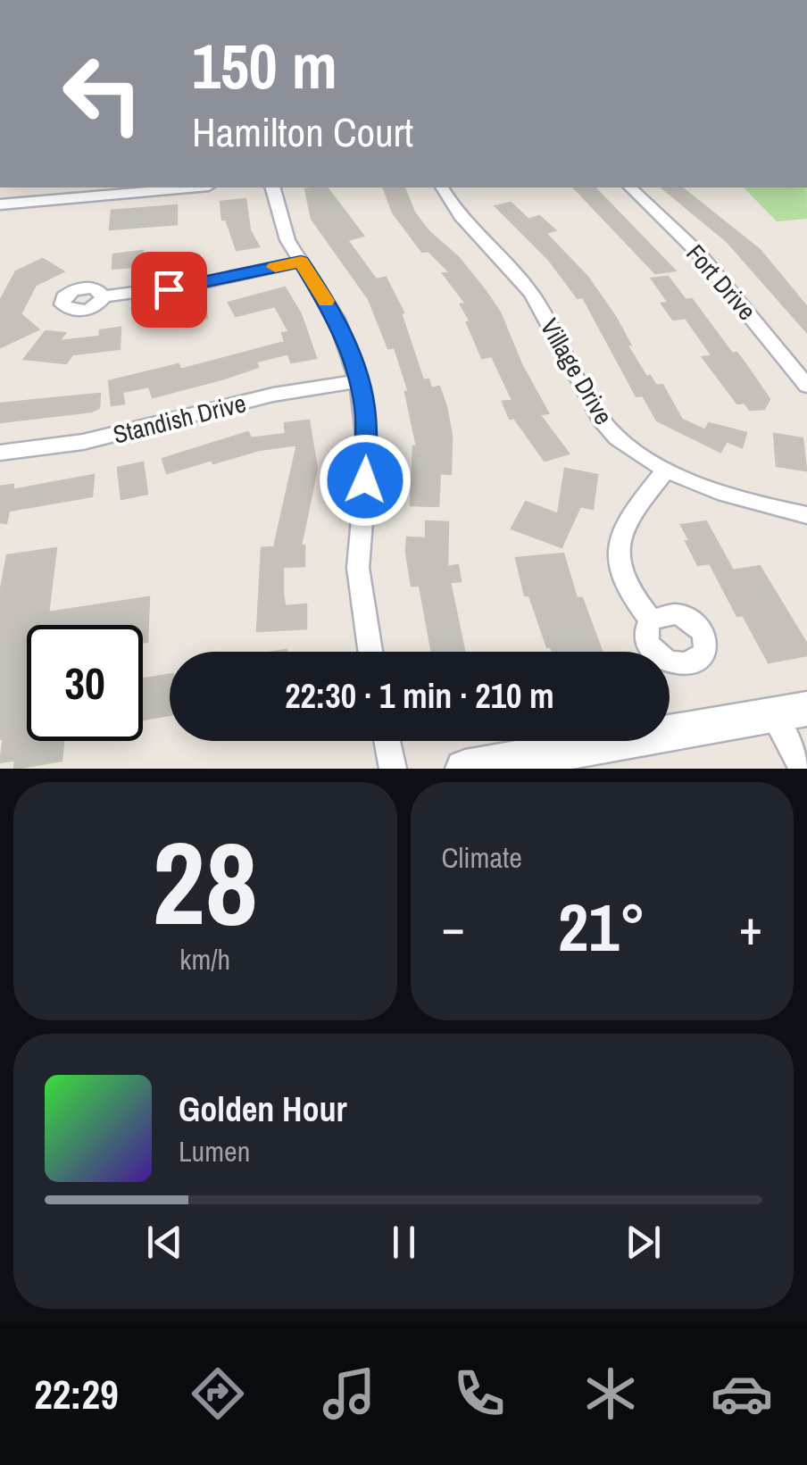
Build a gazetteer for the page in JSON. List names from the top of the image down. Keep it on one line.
{"streets":{"street":["Fort Drive","Village Drive","Standish Drive"]},"page":{"turn":["150 m","Hamilton Court"],"limit":"30","trip":"22:30 · 1 min · 210 m","tile":[["28","km/h"],"Climate"],"heat":["−","21°","+"],"song":["Golden Hour","Lumen"],"tabs":"22:29"}}
